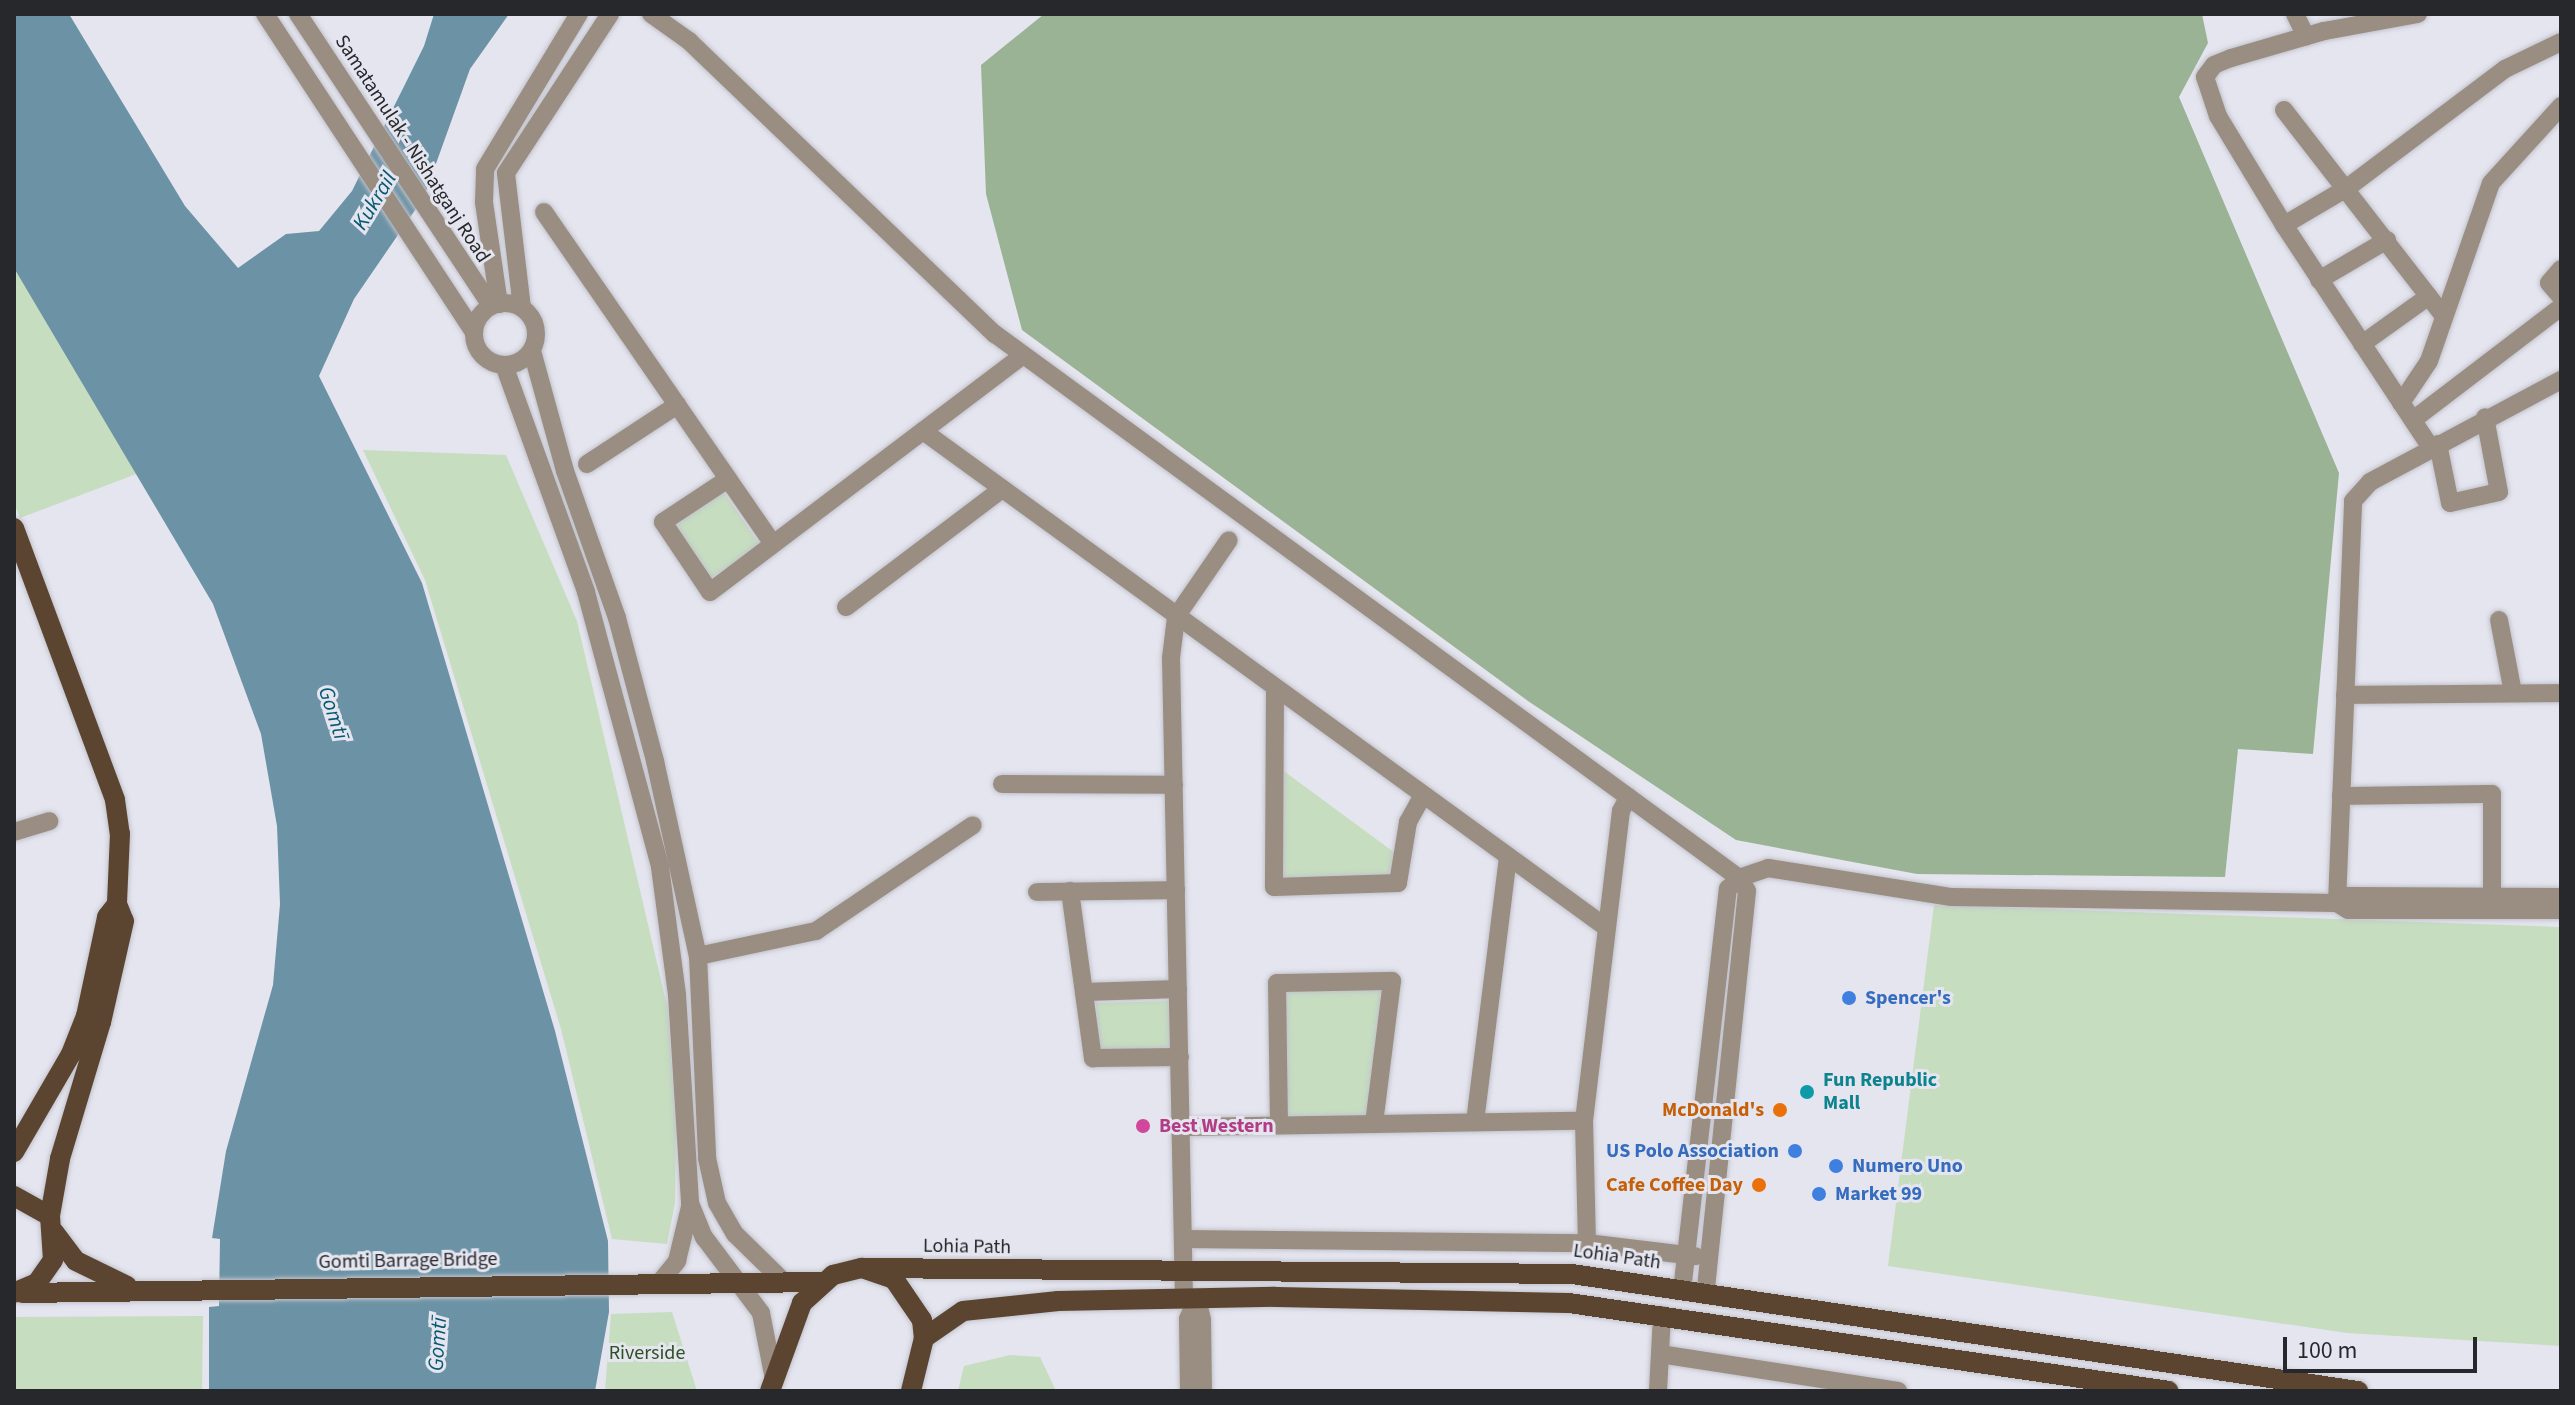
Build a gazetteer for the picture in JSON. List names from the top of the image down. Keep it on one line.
{"streets":{"main road":["Lohia Path","Gomti Barrage Bridge"],"street":["Samatamulak - Nishatganj Road"]},"crossings":[["Lohia Path","Gomti Barrage Bridge"]],"water":["Kukrail","Gomtī"],"parks":["Riverside"],"places":["Spencer's","Fun Republic Mall","McDonald's","Best Western","US Polo Association","Numero Uno","Cafe Coffee Day","Market 99"],"scale_bar":"100 m"}
